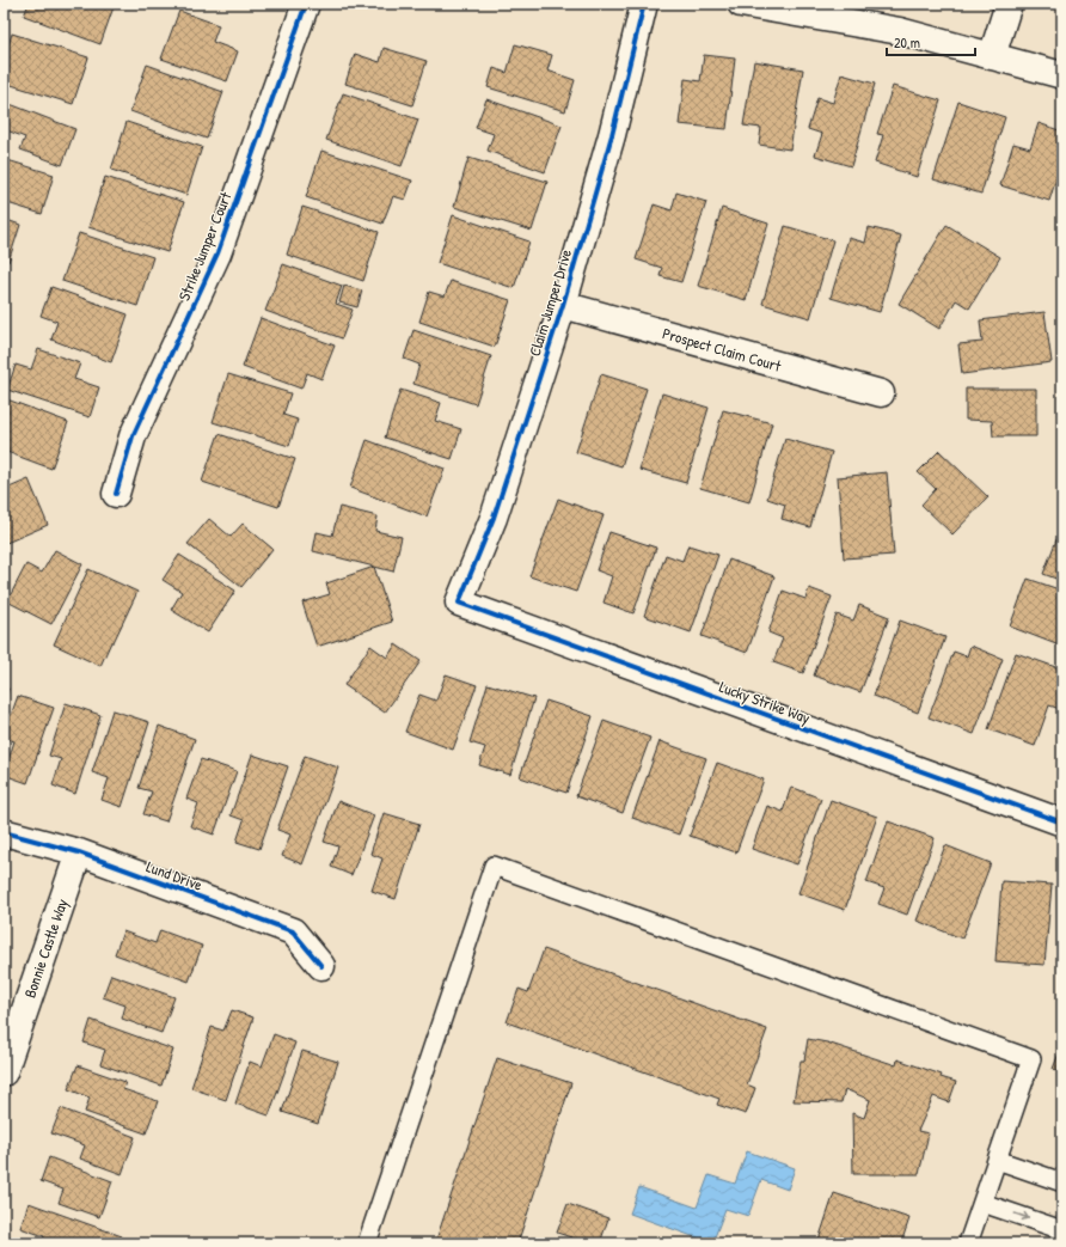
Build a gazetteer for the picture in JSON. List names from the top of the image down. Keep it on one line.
{"streets":{"street":["Strike Jumper Court","Claim Jumper Drive","Prospect Claim Court","Lucky Strike Way","Lund Drive","Bonnie Castle Way"]},"crossings":[["Claim Jumper Drive","Prospect Claim Court"],["Claim Jumper Drive","Lucky Strike Way"],["Lund Drive","Bonnie Castle Way"]],"scale_bar":"20 m"}
